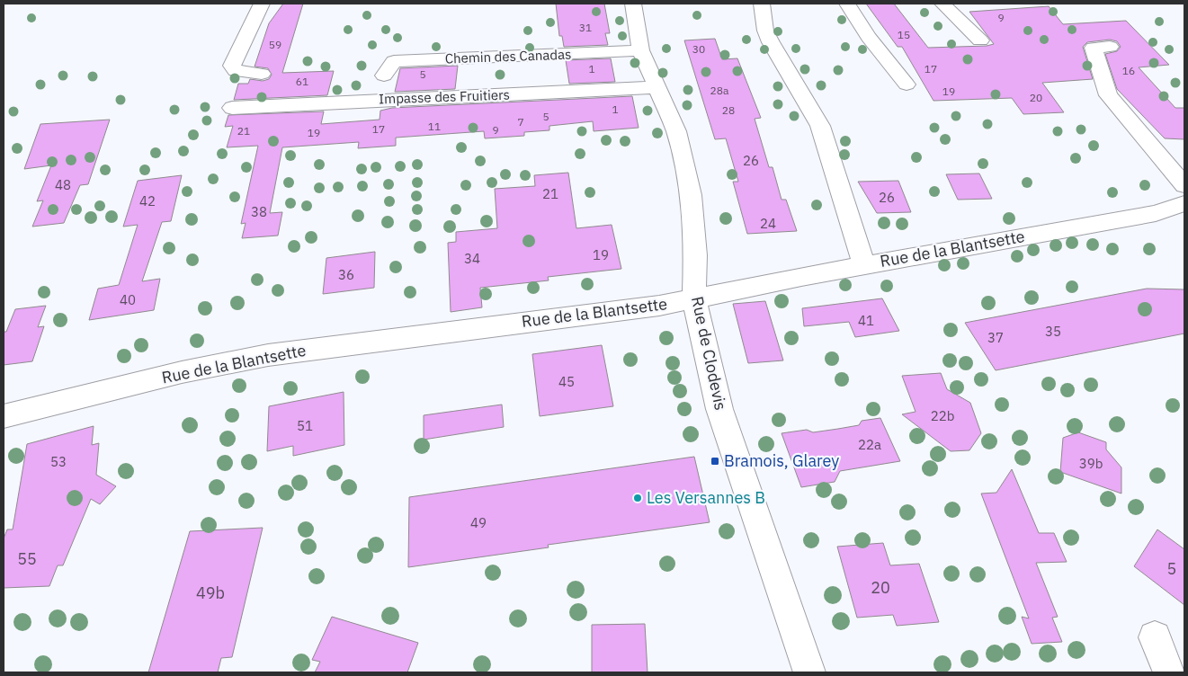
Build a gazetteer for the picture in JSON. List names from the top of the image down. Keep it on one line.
{"streets":{"street":["Chemin des Canadas","Impasse des Fruitiers","Rue de la Blantsette","Rue de Clodevis"]},"crossings":[["Chemin des Canadas","Rue de Clodevis"],["Impasse des Fruitiers","Rue de Clodevis"],["Rue de la Blantsette","Rue de Clodevis"]],"places":{"transit":["Bramois, Glarey"],"other":["Les Versannes B"]},"house_numbers":["9","31","15","59","30","1","17","16","5","61","28a","19","20","1","28","5","7","11","17","9","21","19","26","48","21","26","42","38","24","19","34","36","40","41","35","37","45","22b","51","22a","53","39b","49","55","5","20","49b"]}
